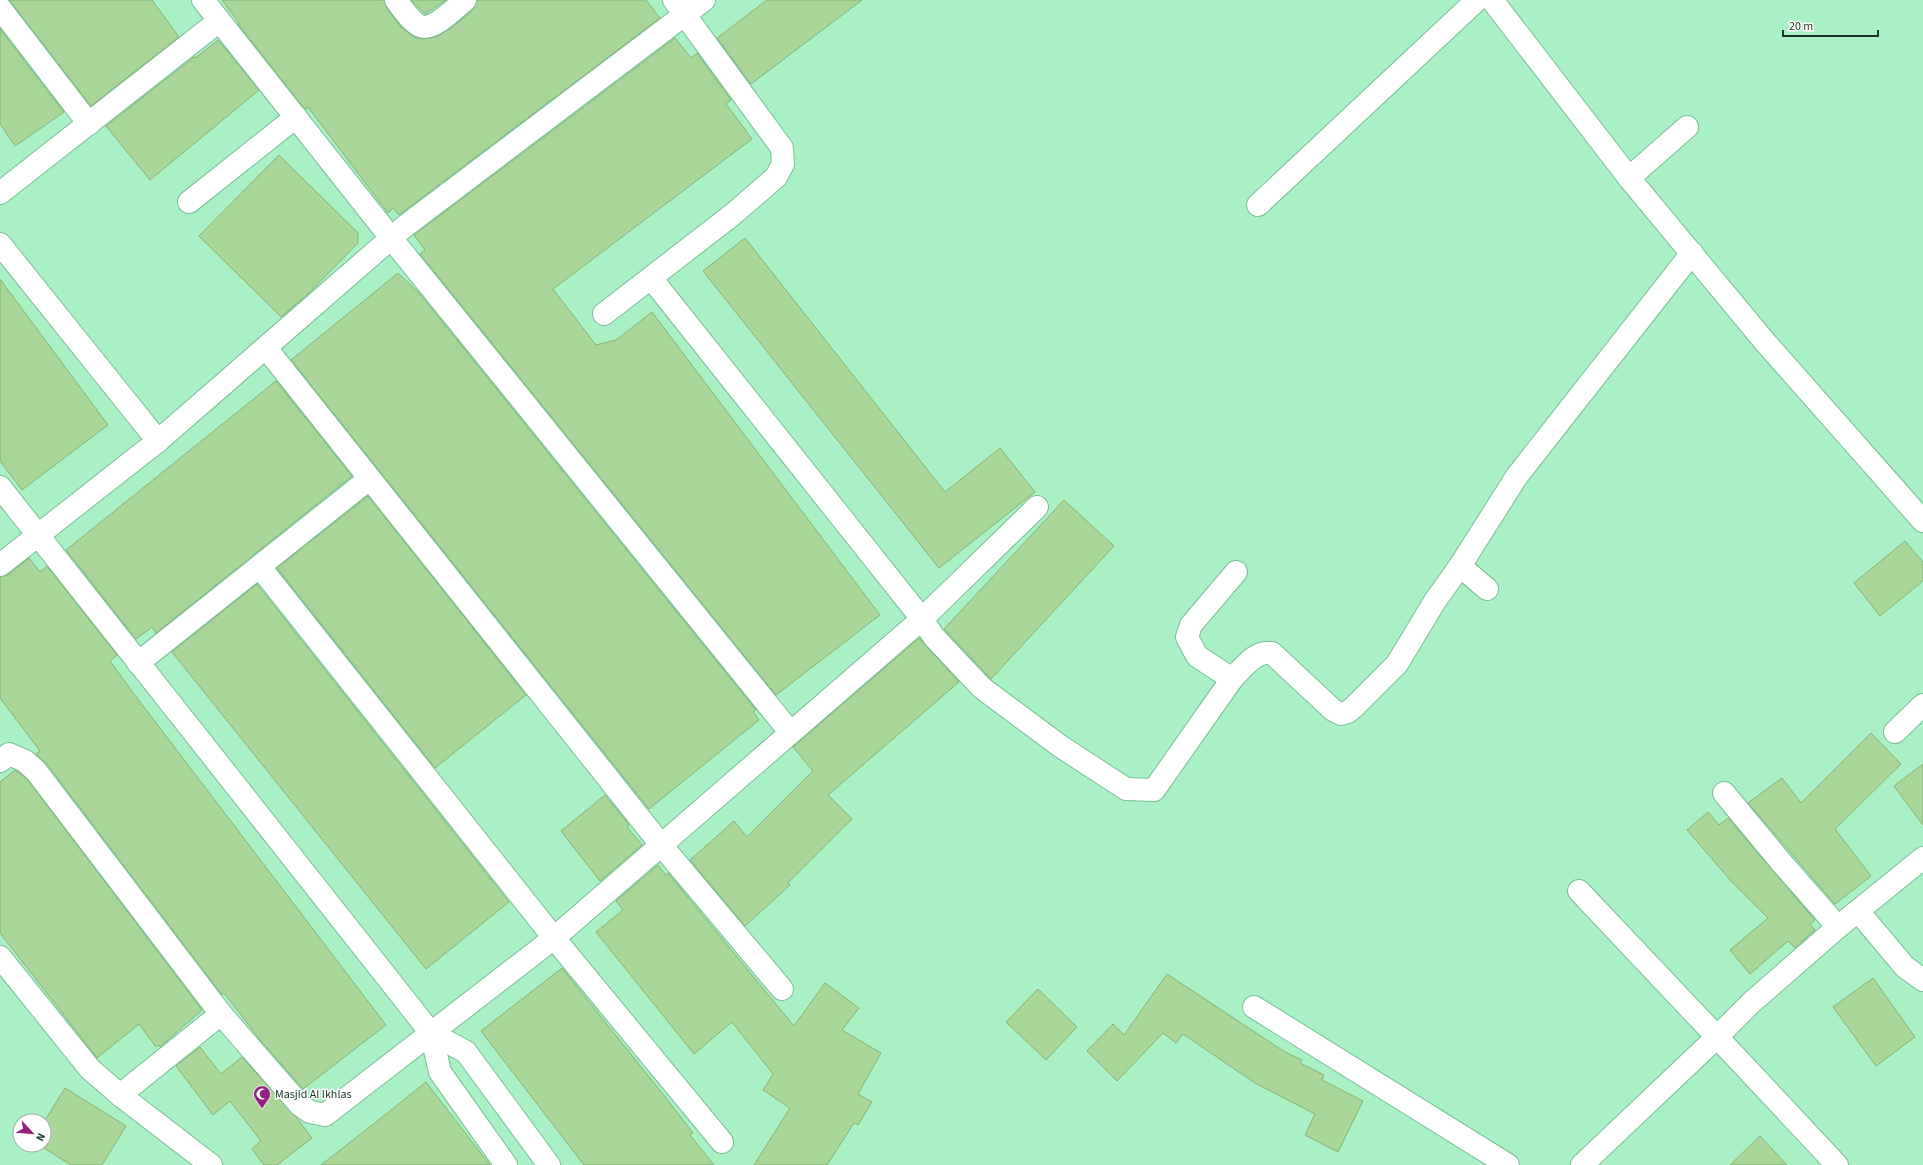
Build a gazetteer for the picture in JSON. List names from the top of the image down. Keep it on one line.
{"places":{"mosque":["Masjid Al Ikhlas"]},"scale_bar":"20 m","north":"bottom right"}
